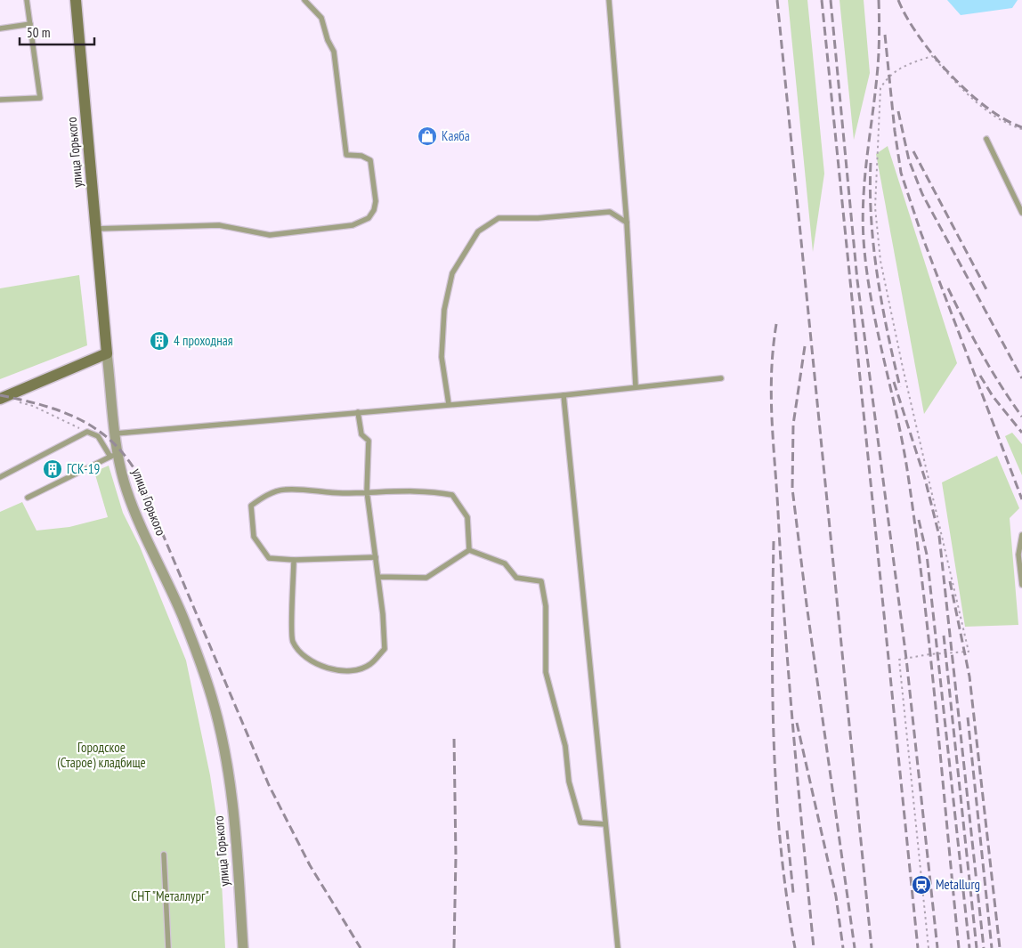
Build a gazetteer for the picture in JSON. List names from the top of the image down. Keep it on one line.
{"streets":{"main road":["улица Горького"]},"parks":["Городское (Старое) кладбище","СНТ \"Металлург\""],"places":{"shop":["Каяба"],"building":["4 проходная","ГСК-19"],"station":["Metallurg"]},"scale_bar":"50 m"}
